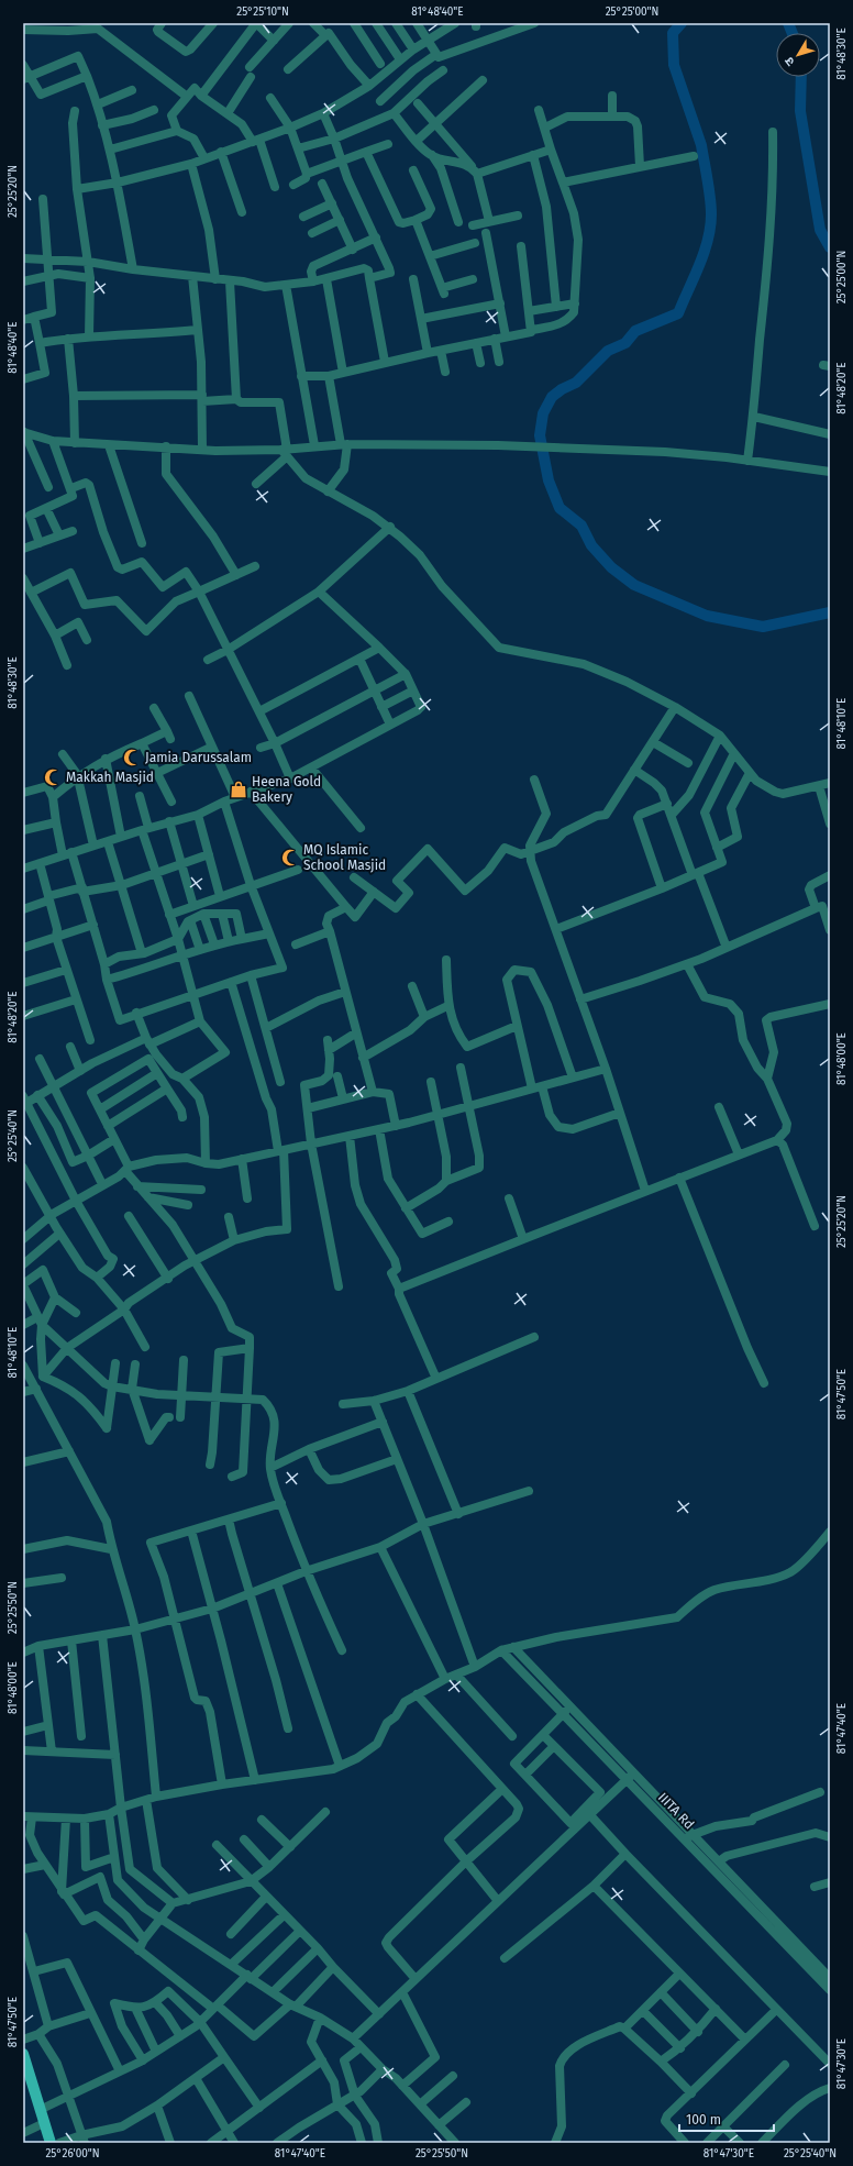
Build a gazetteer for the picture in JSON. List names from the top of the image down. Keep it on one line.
{"streets":{"street":["IIITA Rd"]},"places":{"mosque":["Jamia Darussalam","Makkah Masjid","MQ Islamic School Masjid"],"shop":["Heena Gold Bakery"]},"scale_bar":"100 m","north":"bottom left","coordinates":["25°25'10\"N","81°48'40\"E","25°25'00\"N","81°48'30\"E","25°25'20\"N","81°48'20\"E","81°48'10\"E","81°48'00\"E","25°25'40\"N","81°47'50\"E","25°25'50\"N","81°47'40\"E","81°47'30\"E","25°26'00\"N"]}
